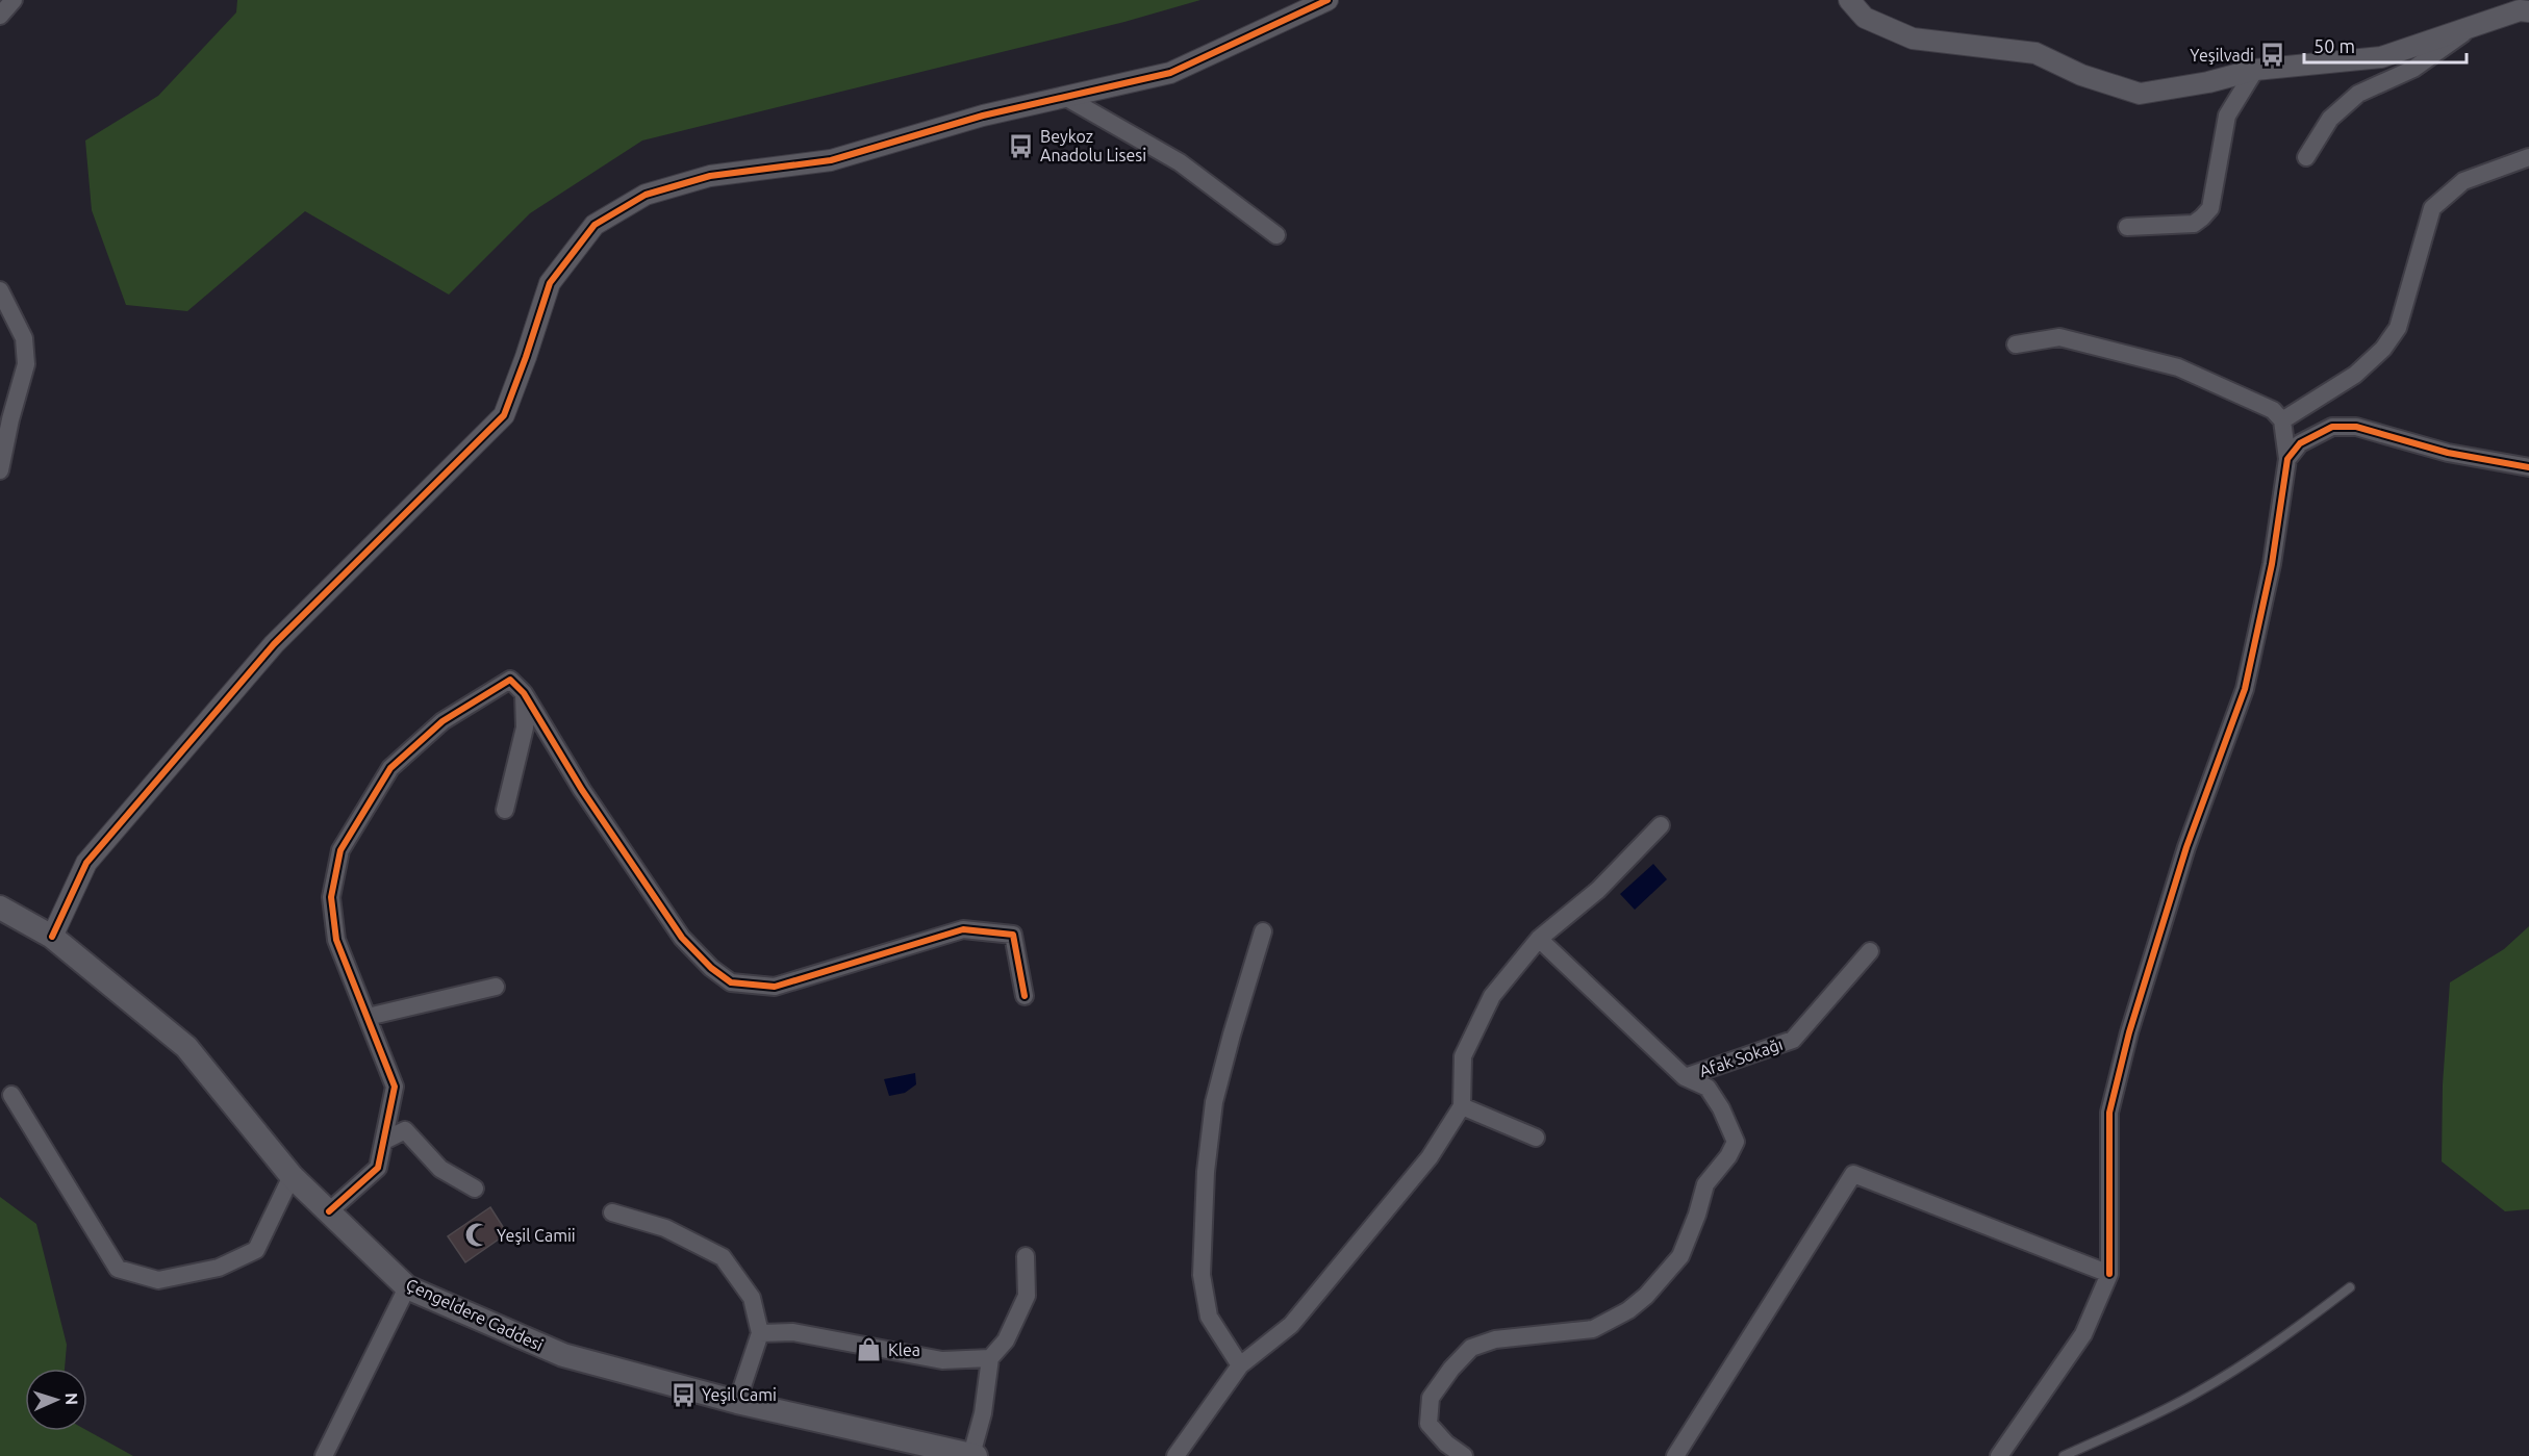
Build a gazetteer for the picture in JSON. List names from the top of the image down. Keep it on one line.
{"streets":{"main road":["Çengeldere Caddesi"],"street":["Afak Sokağı"]},"places":{"bus stop":["Yeşilvadi","Beykoz Anadolu Lisesi","Yeşil Cami"],"mosque":["Yeşil Camii"],"shop":["Klea"]},"scale_bar":"50 m","north":"right"}
